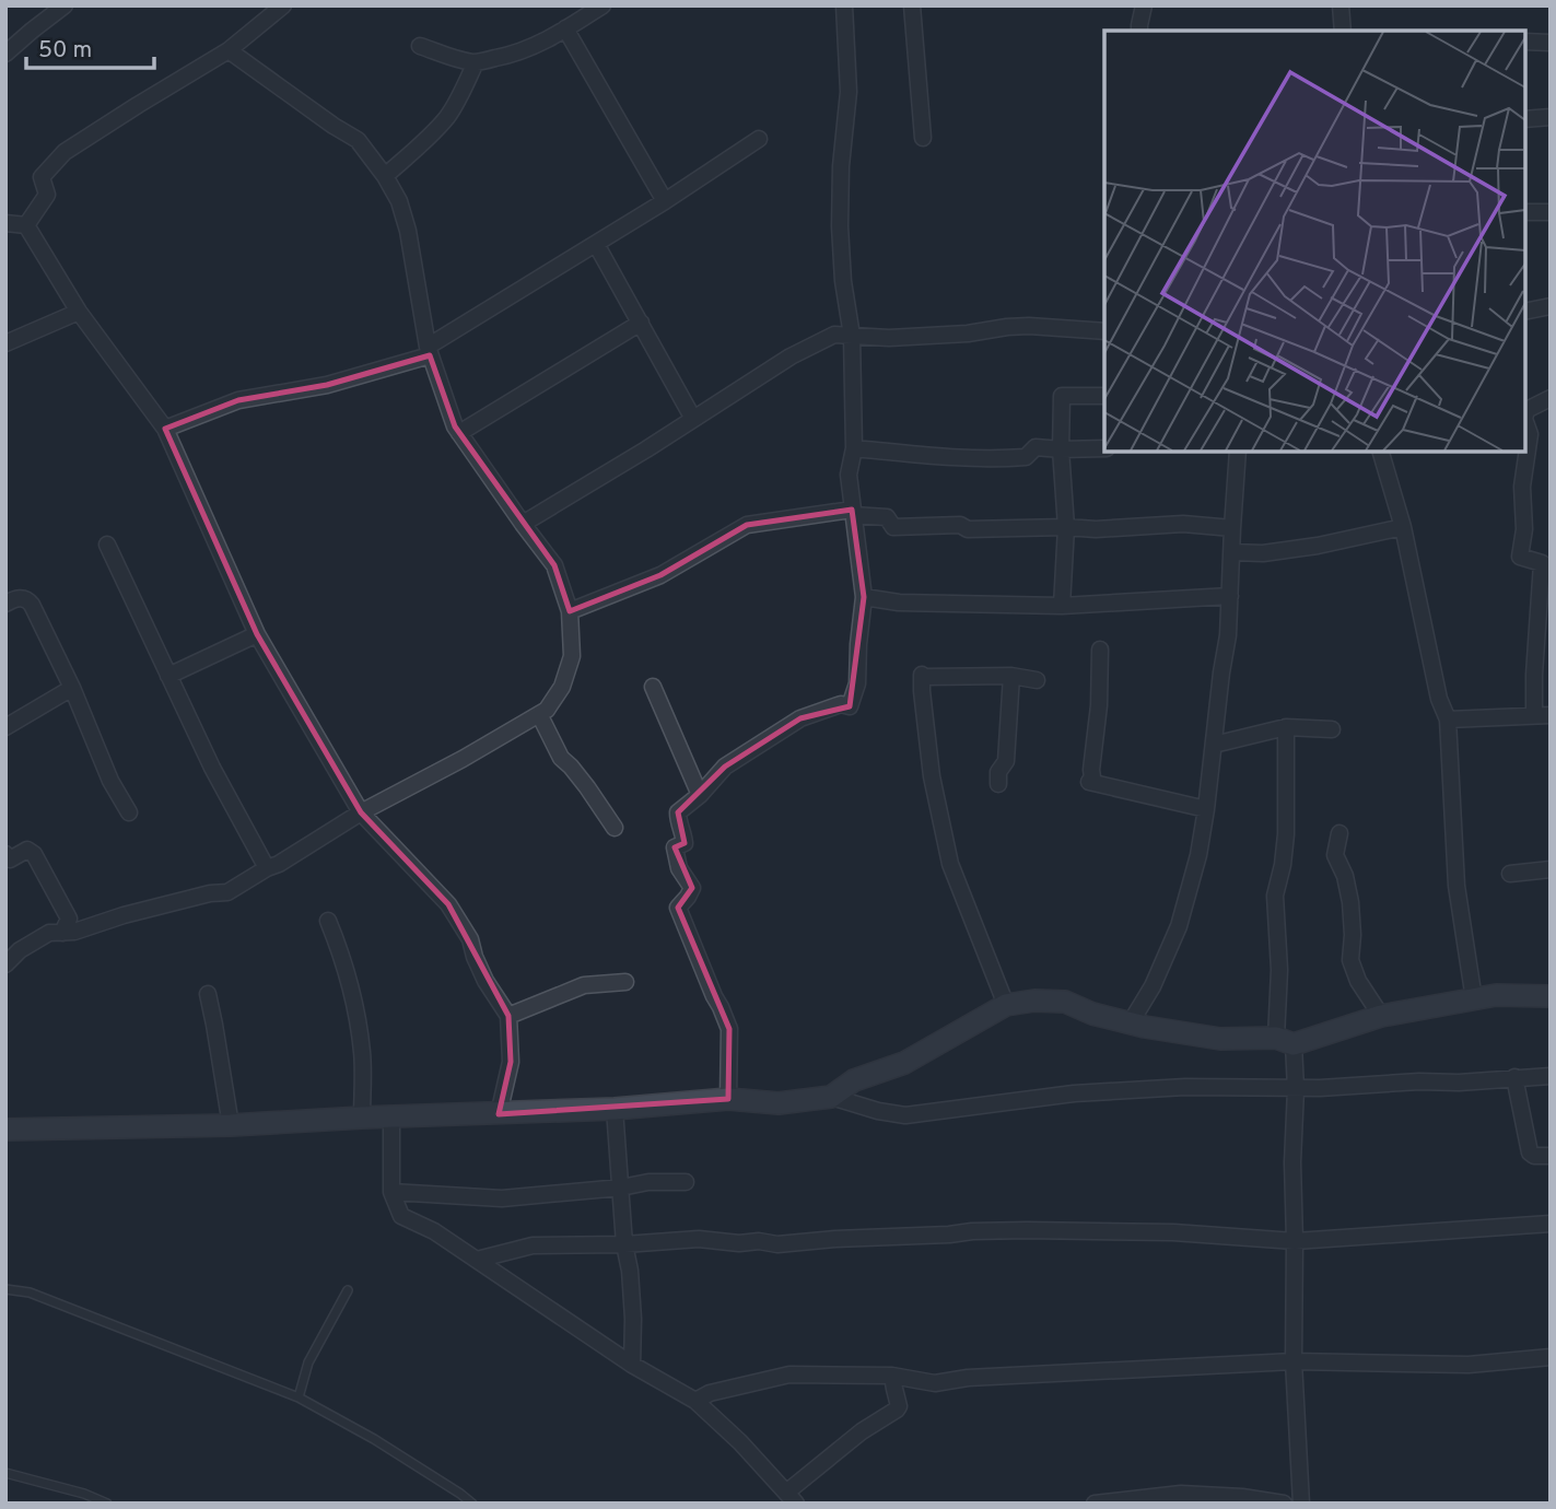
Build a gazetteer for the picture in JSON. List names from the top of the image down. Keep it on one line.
{"scale_bar":"50 m"}
